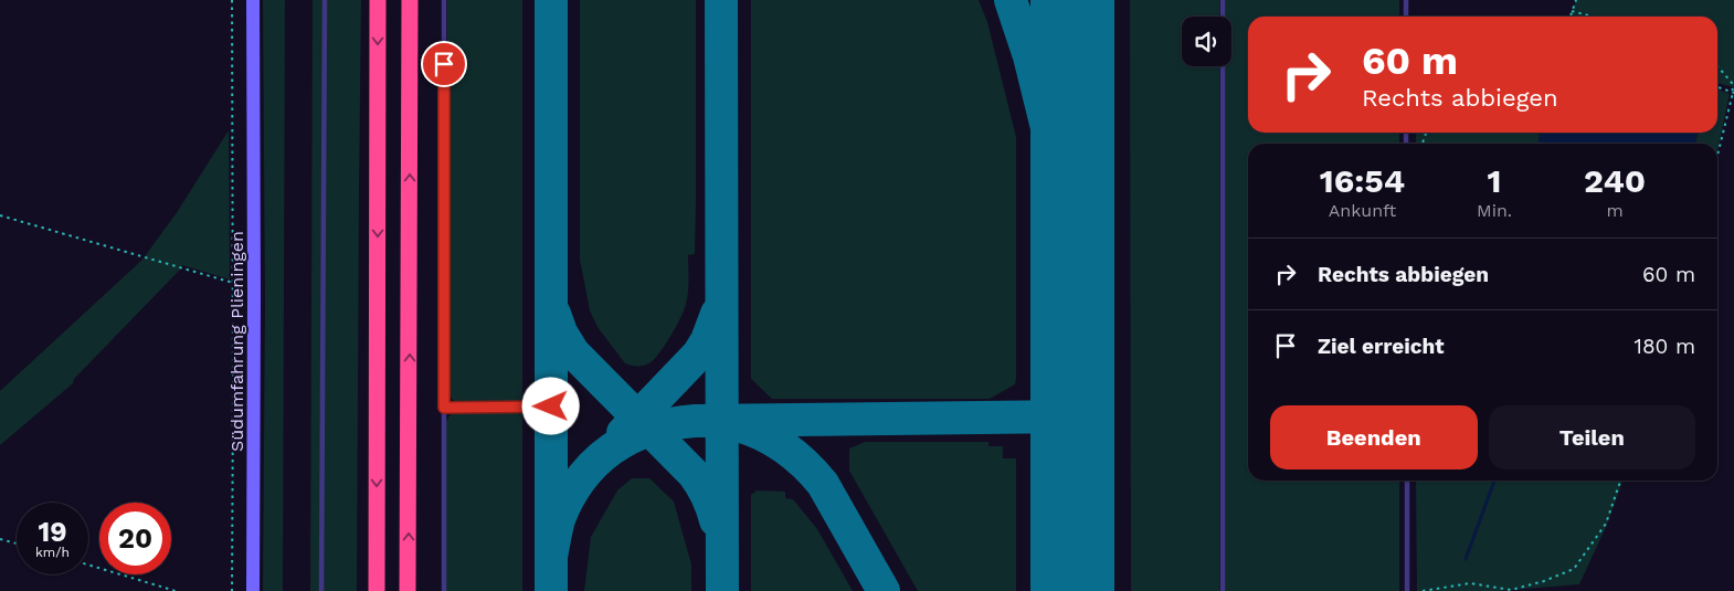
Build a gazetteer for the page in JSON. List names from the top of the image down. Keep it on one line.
{"streets":{"main road":["Südumfahrung Plieningen"]},"page":{"turn":["60 m","Rechts abbiegen"],"eta":["16:54","Ankunft","1","Min.","240","m"],"list":[{"name":"Rechts abbiegen","value":"60 m"},{"name":"Ziel erreicht","value":"180 m"}],"buttons":["Beenden","Teilen"],"speed":"19 km/h","limit":"20"}}
